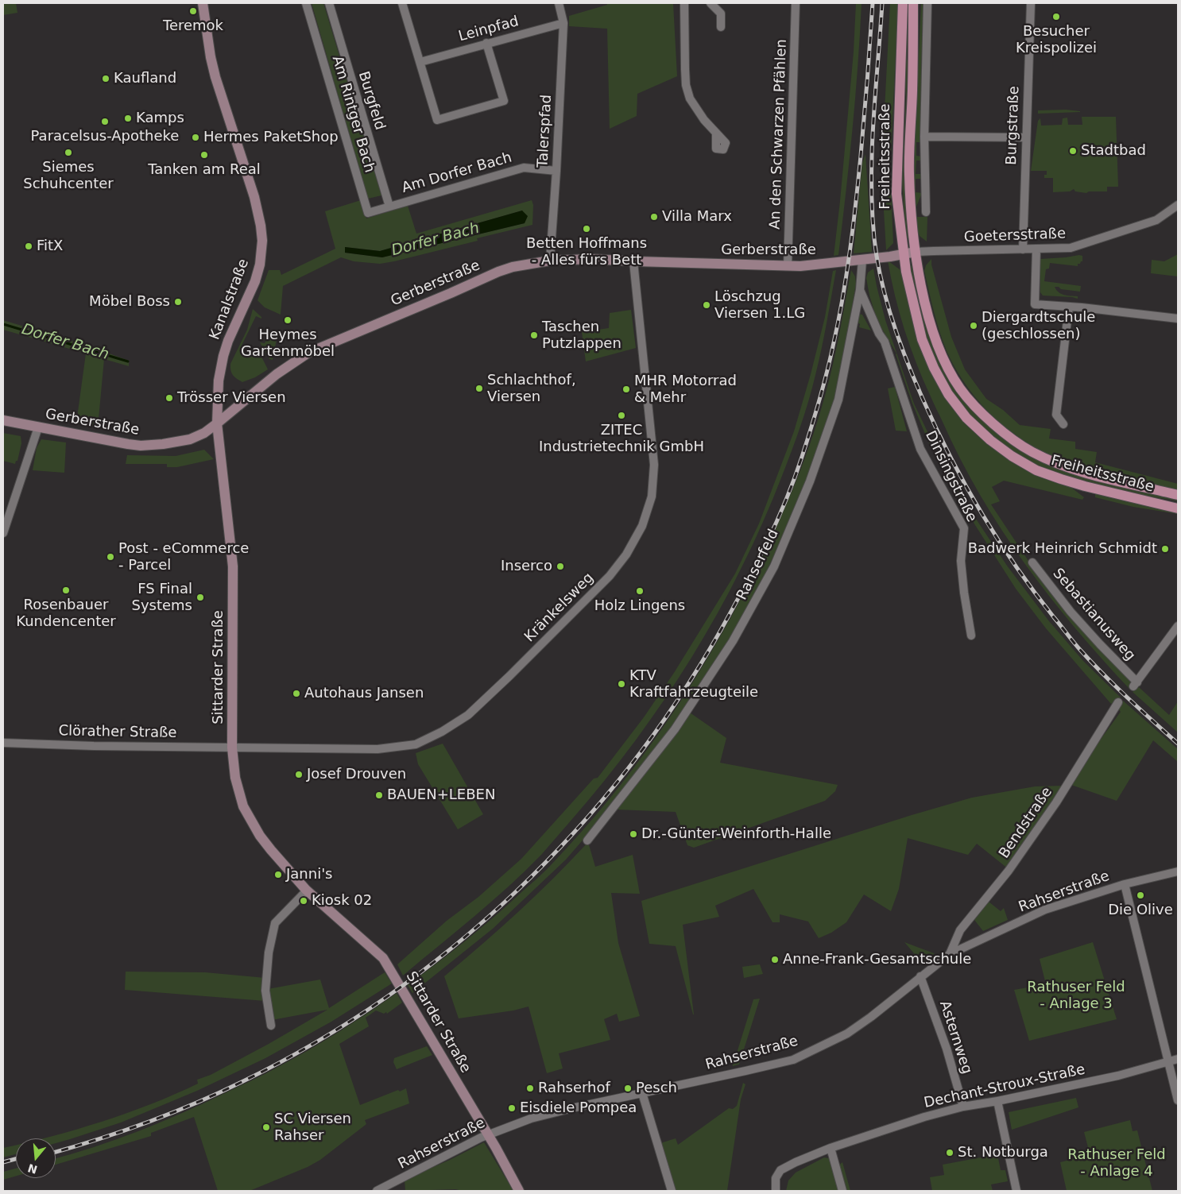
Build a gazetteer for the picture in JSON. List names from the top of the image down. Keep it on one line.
{"streets":{"main road":["Freiheitsstraße"],"street":["Leinpfad","Burgfeld","Am Rintger Bach","Burgstraße","Talerspfad","An den Schwarzen Pfählen","Am Dorfer Bach","Goetersstraße","Gerberstraße","Kanalstraße","Dinsingstraße","Rahserfeld","Kränkelsweg","Sebastianusweg","Sittarder Straße","Clörather Straße","Bendstraße","Rahserstraße","Asternweg","Dechant-Stroux-Straße"]},"crossings":[["Leinpfad","Talerspfad"],["Burgfeld","Am Rintger Bach"],["Burgfeld","Am Dorfer Bach"],["Am Rintger Bach","Am Dorfer Bach"],["Burgstraße","Goetersstraße"],["Talerspfad","Am Dorfer Bach"],["Talerspfad","Gerberstraße"],["An den Schwarzen Pfählen","Gerberstraße"],["Freiheitsstraße","Goetersstraße"],["Freiheitsstraße","Gerberstraße"],["Goetersstraße","Gerberstraße"],["Gerberstraße","Kanalstraße"],["Gerberstraße","Rahserfeld"],["Gerberstraße","Kränkelsweg"],["Gerberstraße","Sittarder Straße"],["Kanalstraße","Sittarder Straße"],["Dinsingstraße","Rahserfeld"],["Kränkelsweg","Sittarder Straße"],["Kränkelsweg","Clörather Straße"],["Sittarder Straße","Clörather Straße"],["Sittarder Straße","Rahserstraße"],["Bendstraße","Rahserstraße"],["Rahserstraße","Asternweg"],["Asternweg","Dechant-Stroux-Straße"]],"water":["Dorfer Bach"],"parks":["Rathuser Feld - Anlage 3","Rathuser Feld - Anlage 4"],"places":["Teremok","Besucher Kreispolizei","Kaufland","Kamps","Paracelsus-Apotheke","Hermes PaketShop","Stadtbad","Siemes Schuhcenter","Tanken am Real","Villa Marx","Betten Hoffmans - Alles fürs Bett","FitX","Möbel Boss","Löschzug Viersen 1.LG","Heymes Gartenmöbel","Diergardtschule (geschlossen)","Taschen Putzlappen","Schlachthof, Viersen","MHR Motorrad & Mehr","Trösser Viersen","ZITEC Industrietechnik GmbH","Badwerk Heinrich Schmidt","Post - eCommerce - Parcel","Inserco","Rosenbauer Kundencenter","Holz Lingens","FS Final Systems","KTV Kraftfahrzeugteile","Autohaus Jansen","Josef Drouven","BAUEN+LEBEN","Dr.-Günter-Weinforth-Halle","Janni's","Die Olive","Kiosk 02","Anne-Frank-Gesamtschule","Rahserhof","Pesch","Eisdiele Pompea","SC Viersen Rahser","St. Notburga"],"north":"bottom"}
